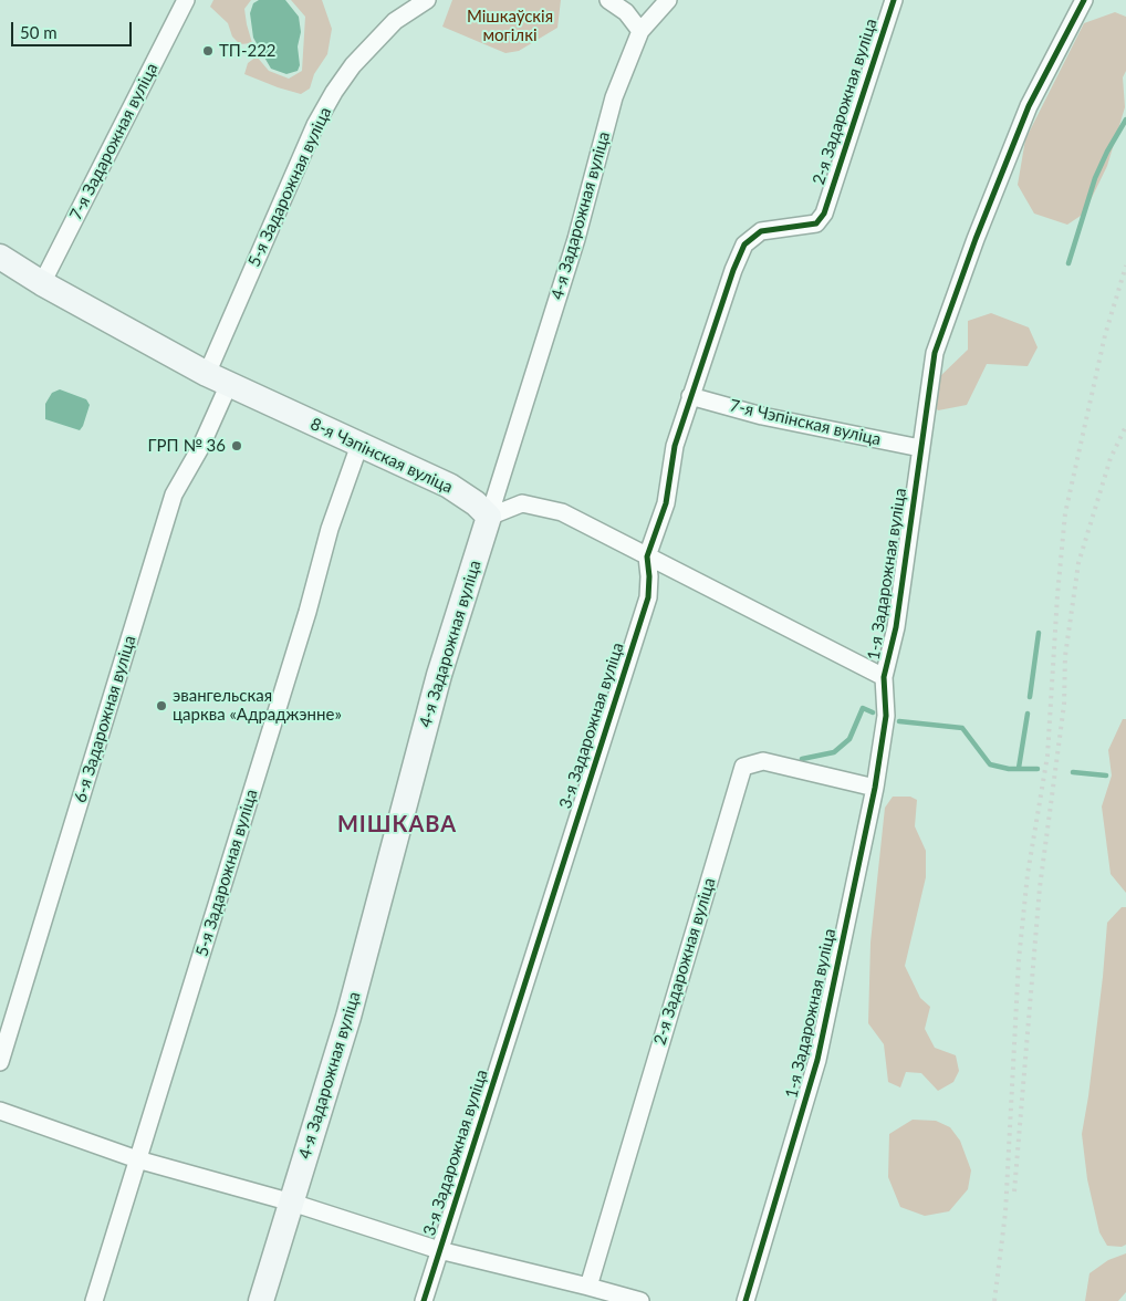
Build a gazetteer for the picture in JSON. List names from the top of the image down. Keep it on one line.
{"streets":{"main road":["4-я Задарожная вуліца","8-я Чэпінская вуліца"],"street":["2-я Задарожная вуліца","7-я Задарожная вуліца","5-я Задарожная вуліца","7-я Чэпінская вуліца","1-я Задарожная вуліца","6-я Задарожная вуліца","3-я Задарожная вуліца"]},"crossings":[["2-я Задарожная вуліца","1-я Задарожная вуліца"],["2-я Задарожная вуліца","3-я Задарожная вуліца"],["7-я Задарожная вуліца","8-я Чэпінская вуліца"],["5-я Задарожная вуліца","8-я Чэпінская вуліца"],["5-я Задарожная вуліца","6-я Задарожная вуліца"],["4-я Задарожная вуліца","8-я Чэпінская вуліца"],["7-я Чэпінская вуліца","1-я Задарожная вуліца"],["7-я Чэпінская вуліца","3-я Задарожная вуліца"],["8-я Чэпінская вуліца","6-я Задарожная вуліца"]],"districts":["МІШКАВА"],"parks":["Мішкаўскія могілкі"],"places":["ТП-222","ГРП № 36","эвангельская царква «Адраджэнне»"],"scale_bar":"50 m"}
